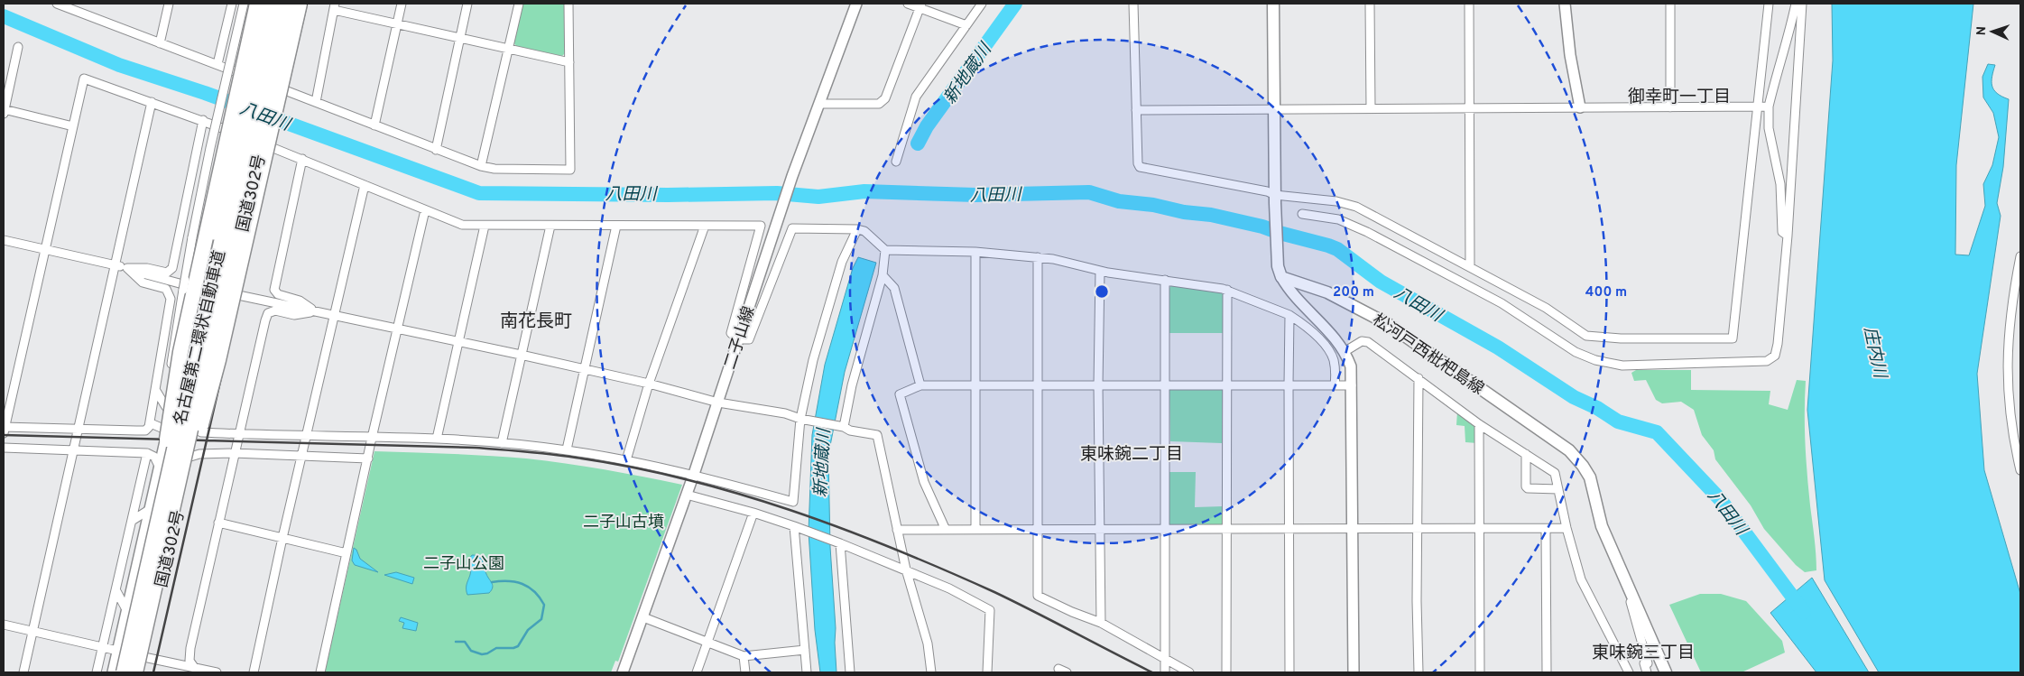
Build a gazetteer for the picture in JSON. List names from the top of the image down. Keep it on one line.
{"streets":{"highway":["国道302号","名古屋第二環状自動車道"],"main road":["松河戸西枇杷島線"],"street":["二子山線"]},"districts":["御幸町一丁目","南花長町","東味鋺二丁目","東味鋺三丁目"],"water":["新地蔵川","八田川","庄内川"],"parks":["二子山古墳","二子山公園"],"north":"left","rings":["200 m","400 m"]}
